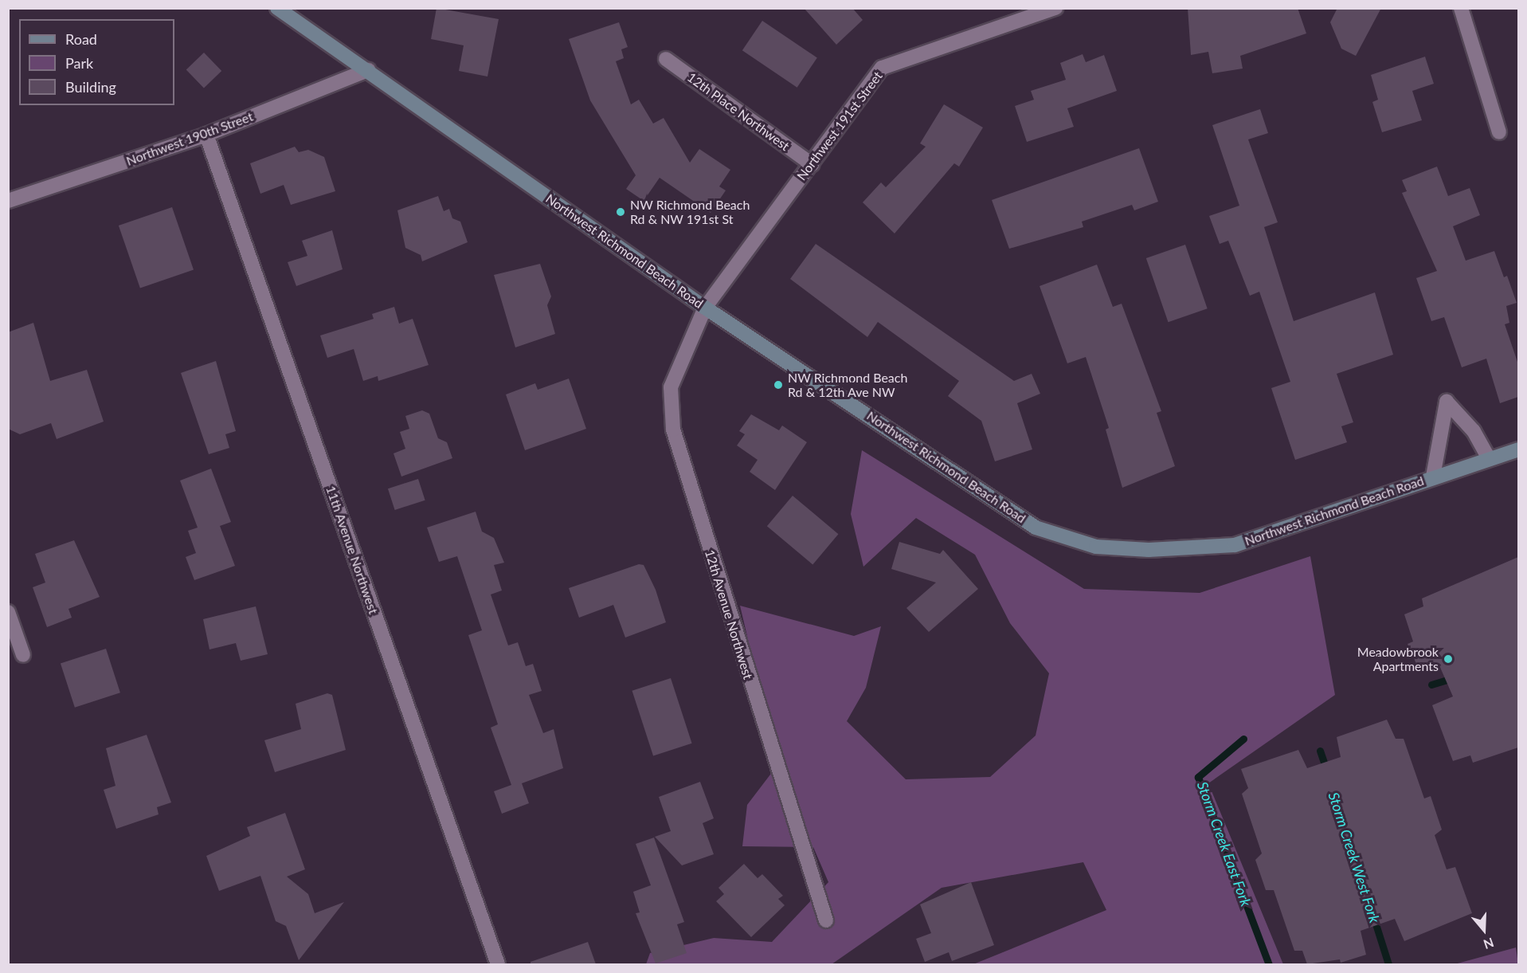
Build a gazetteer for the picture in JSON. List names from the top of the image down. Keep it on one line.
{"streets":{"main road":["Northwest Richmond Beach Road"],"street":["12th Place Northwest","Northwest 191st Street","Northwest 190th Street","11th Avenue Northwest","12th Avenue Northwest"]},"crossings":[["12th Place Northwest","Northwest 191st Street"],["Northwest 191st Street","Northwest Richmond Beach Road"],["Northwest 191st Street","12th Avenue Northwest"],["Northwest 190th Street","Northwest Richmond Beach Road"],["Northwest 190th Street","11th Avenue Northwest"],["Northwest Richmond Beach Road","12th Avenue Northwest"]],"water":["Storm Creek East Fork","Storm Creek West Fork"],"places":["NW Richmond Beach Rd & NW 191st St","NW Richmond Beach Rd & 12th Ave NW","Meadowbrook Apartments"],"legend":["Road","Park","Building"],"north":"bottom"}
